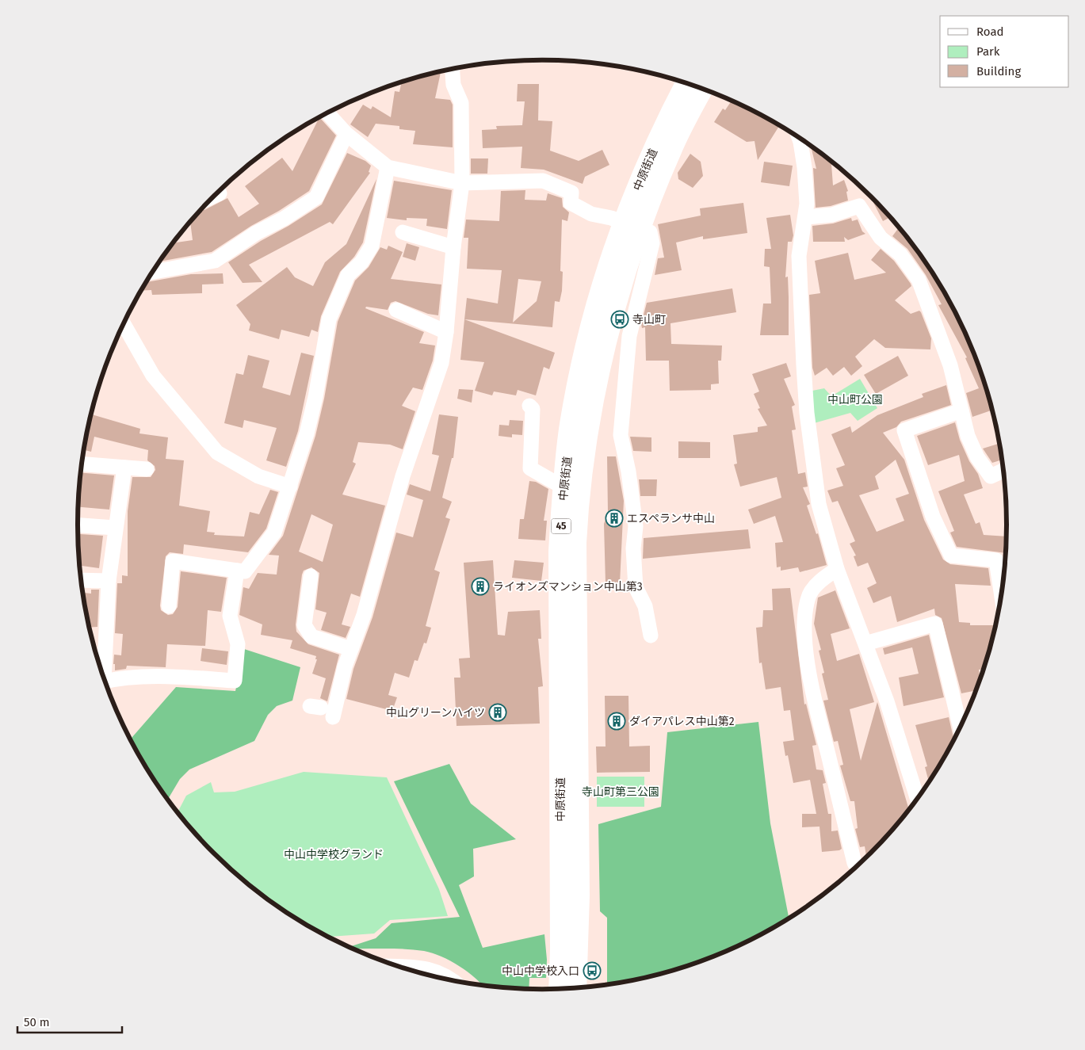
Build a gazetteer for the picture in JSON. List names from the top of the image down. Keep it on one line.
{"streets":{"main road":["中原街道","45"]},"parks":["中山町公園","寺山町第三公園","中山中学校グランド"],"places":{"bus stop":["寺山町","中山中学校入口"],"building":["エスペランサ中山","ライオンズマンション中山第3","中山グリーンハイツ","ダイアパレス中山第2"]},"legend":["Road","Park","Building"],"scale_bar":"50 m"}
